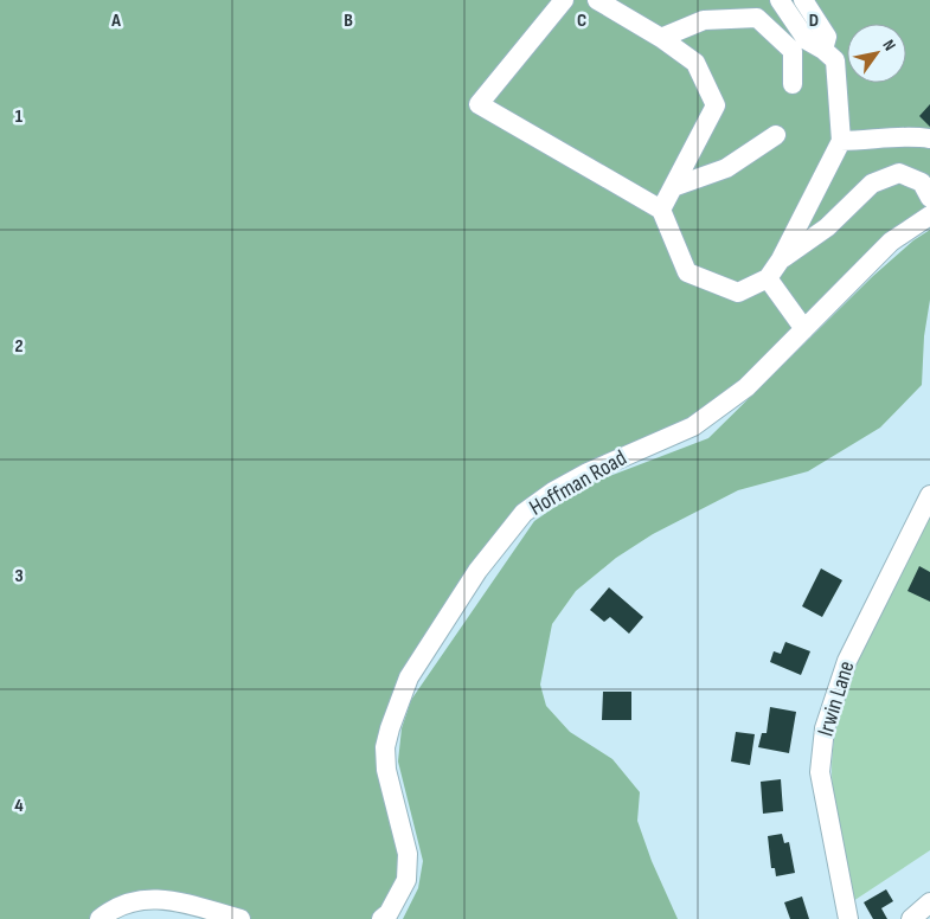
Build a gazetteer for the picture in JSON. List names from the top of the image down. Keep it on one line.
{"streets":{"street":["Hoffman Road","Irwin Lane"]},"north":"top right","grid":{"columns":["A","B","C","D"],"rows":["1","2","3","4"]}}
